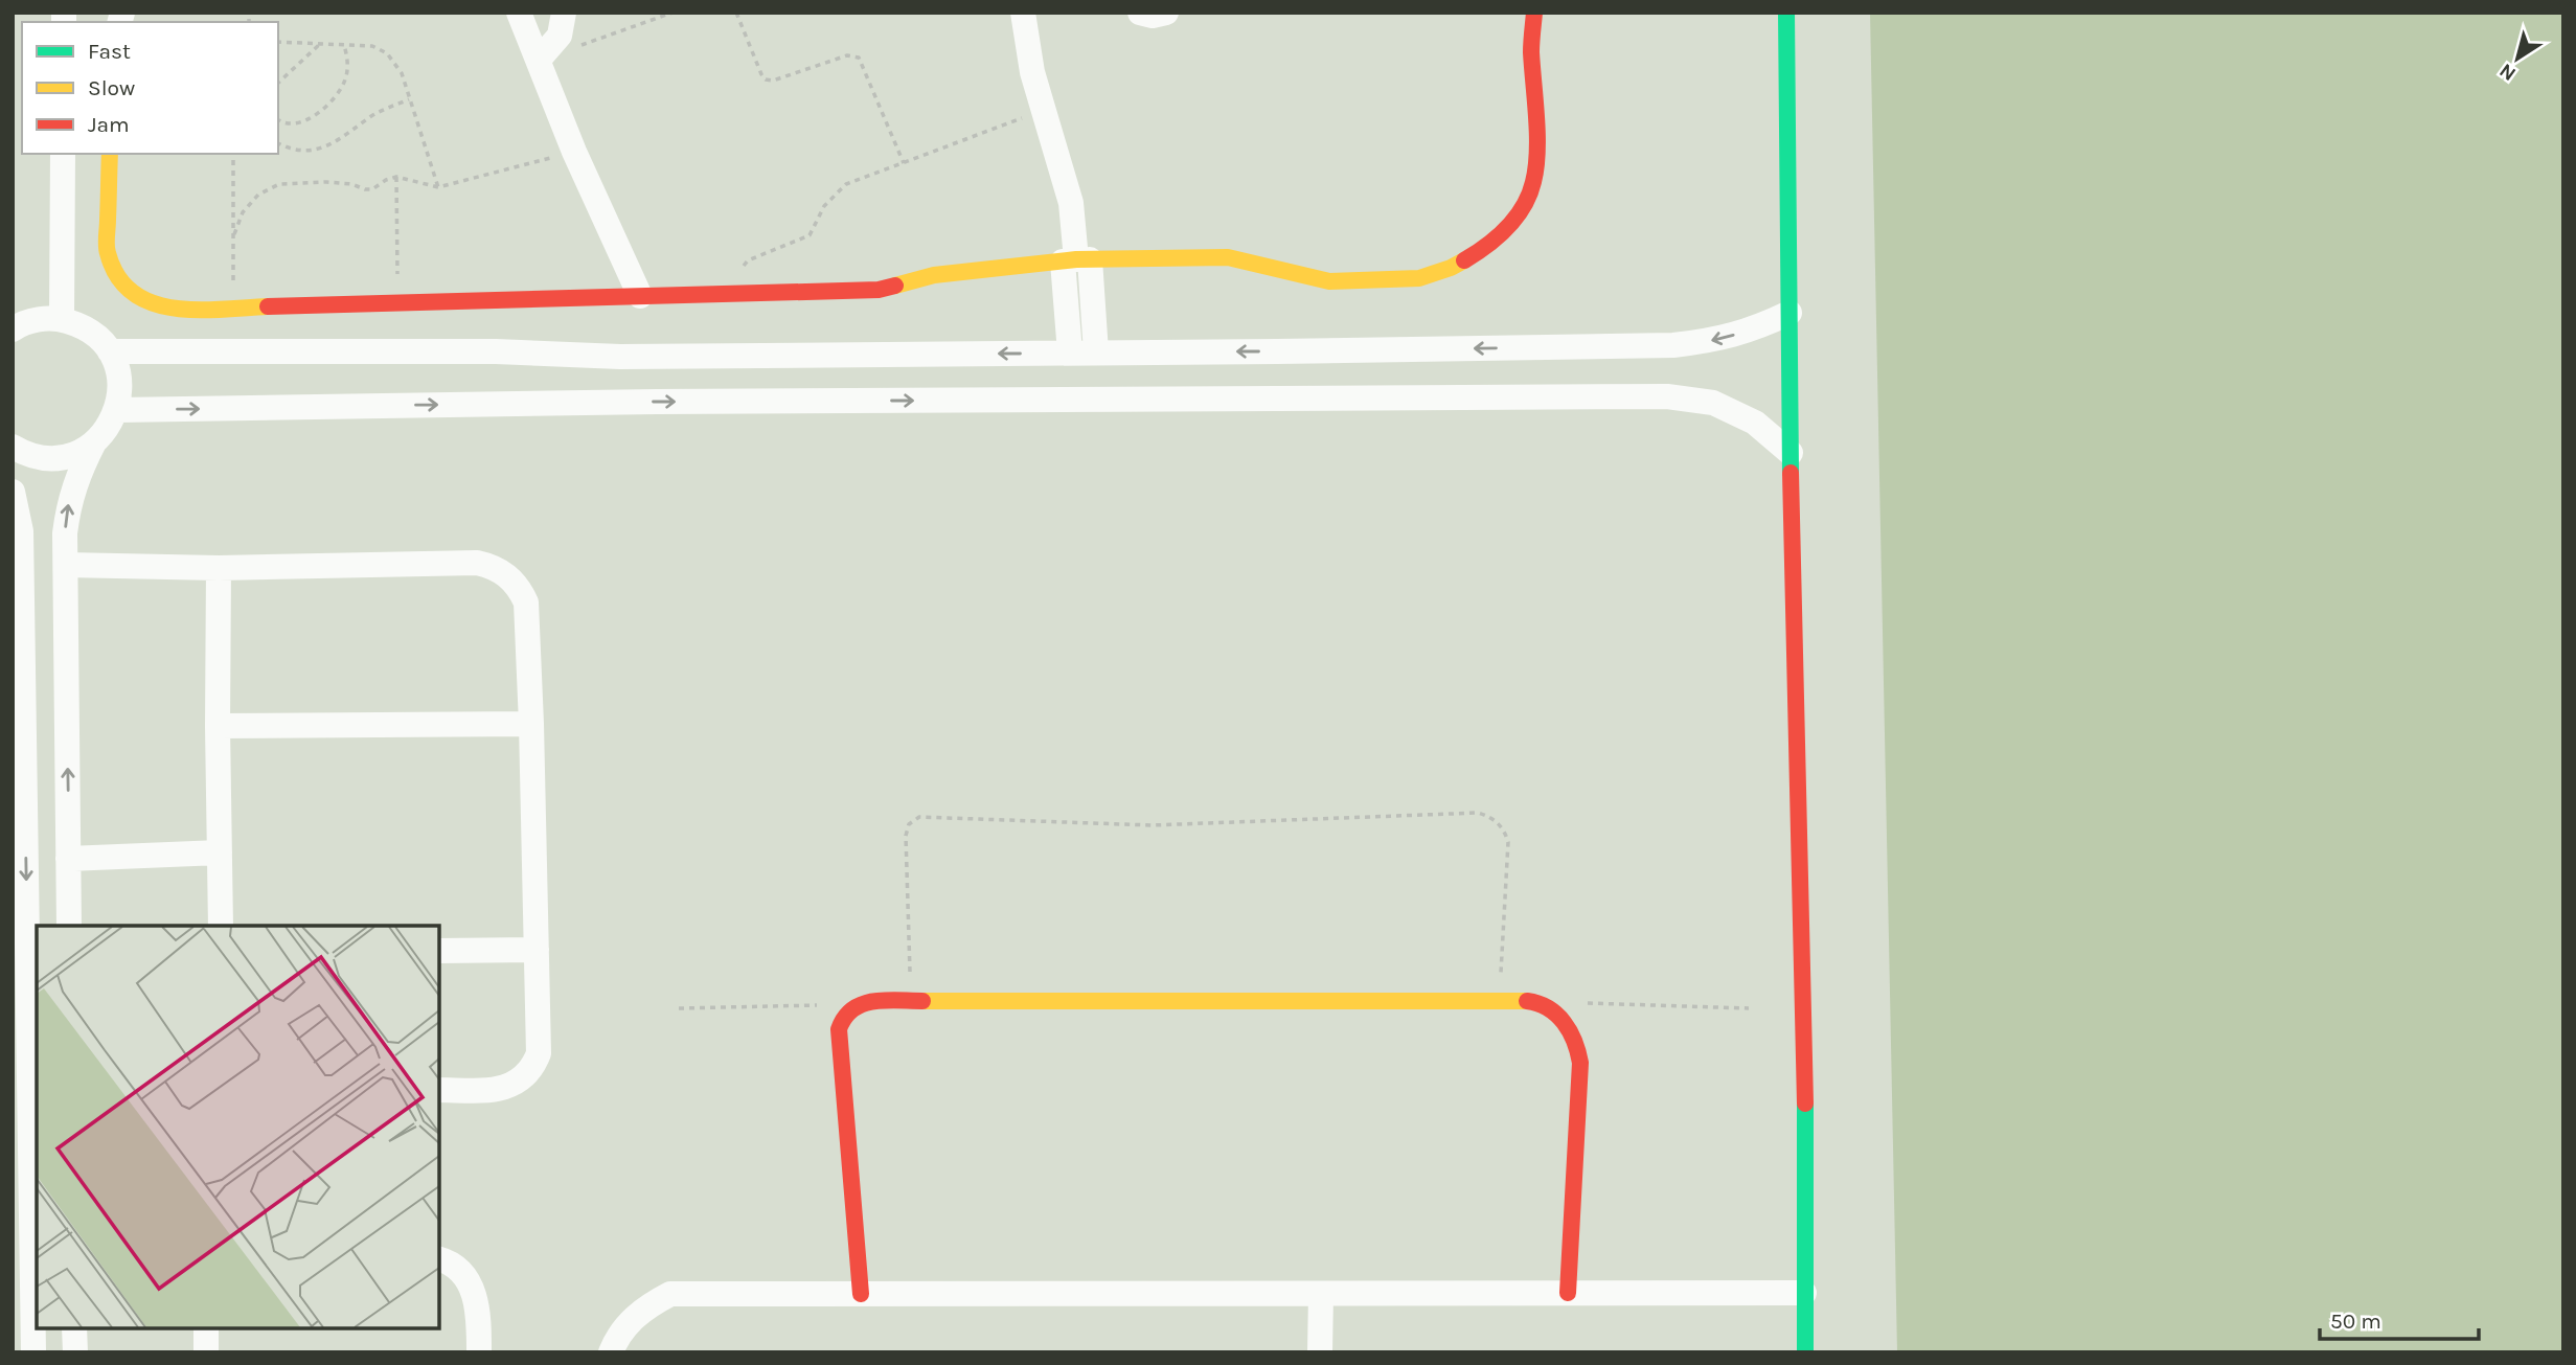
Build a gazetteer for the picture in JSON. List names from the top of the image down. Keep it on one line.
{"legend":["Fast","Slow","Jam"],"scale_bar":"50 m","north":"bottom left"}
